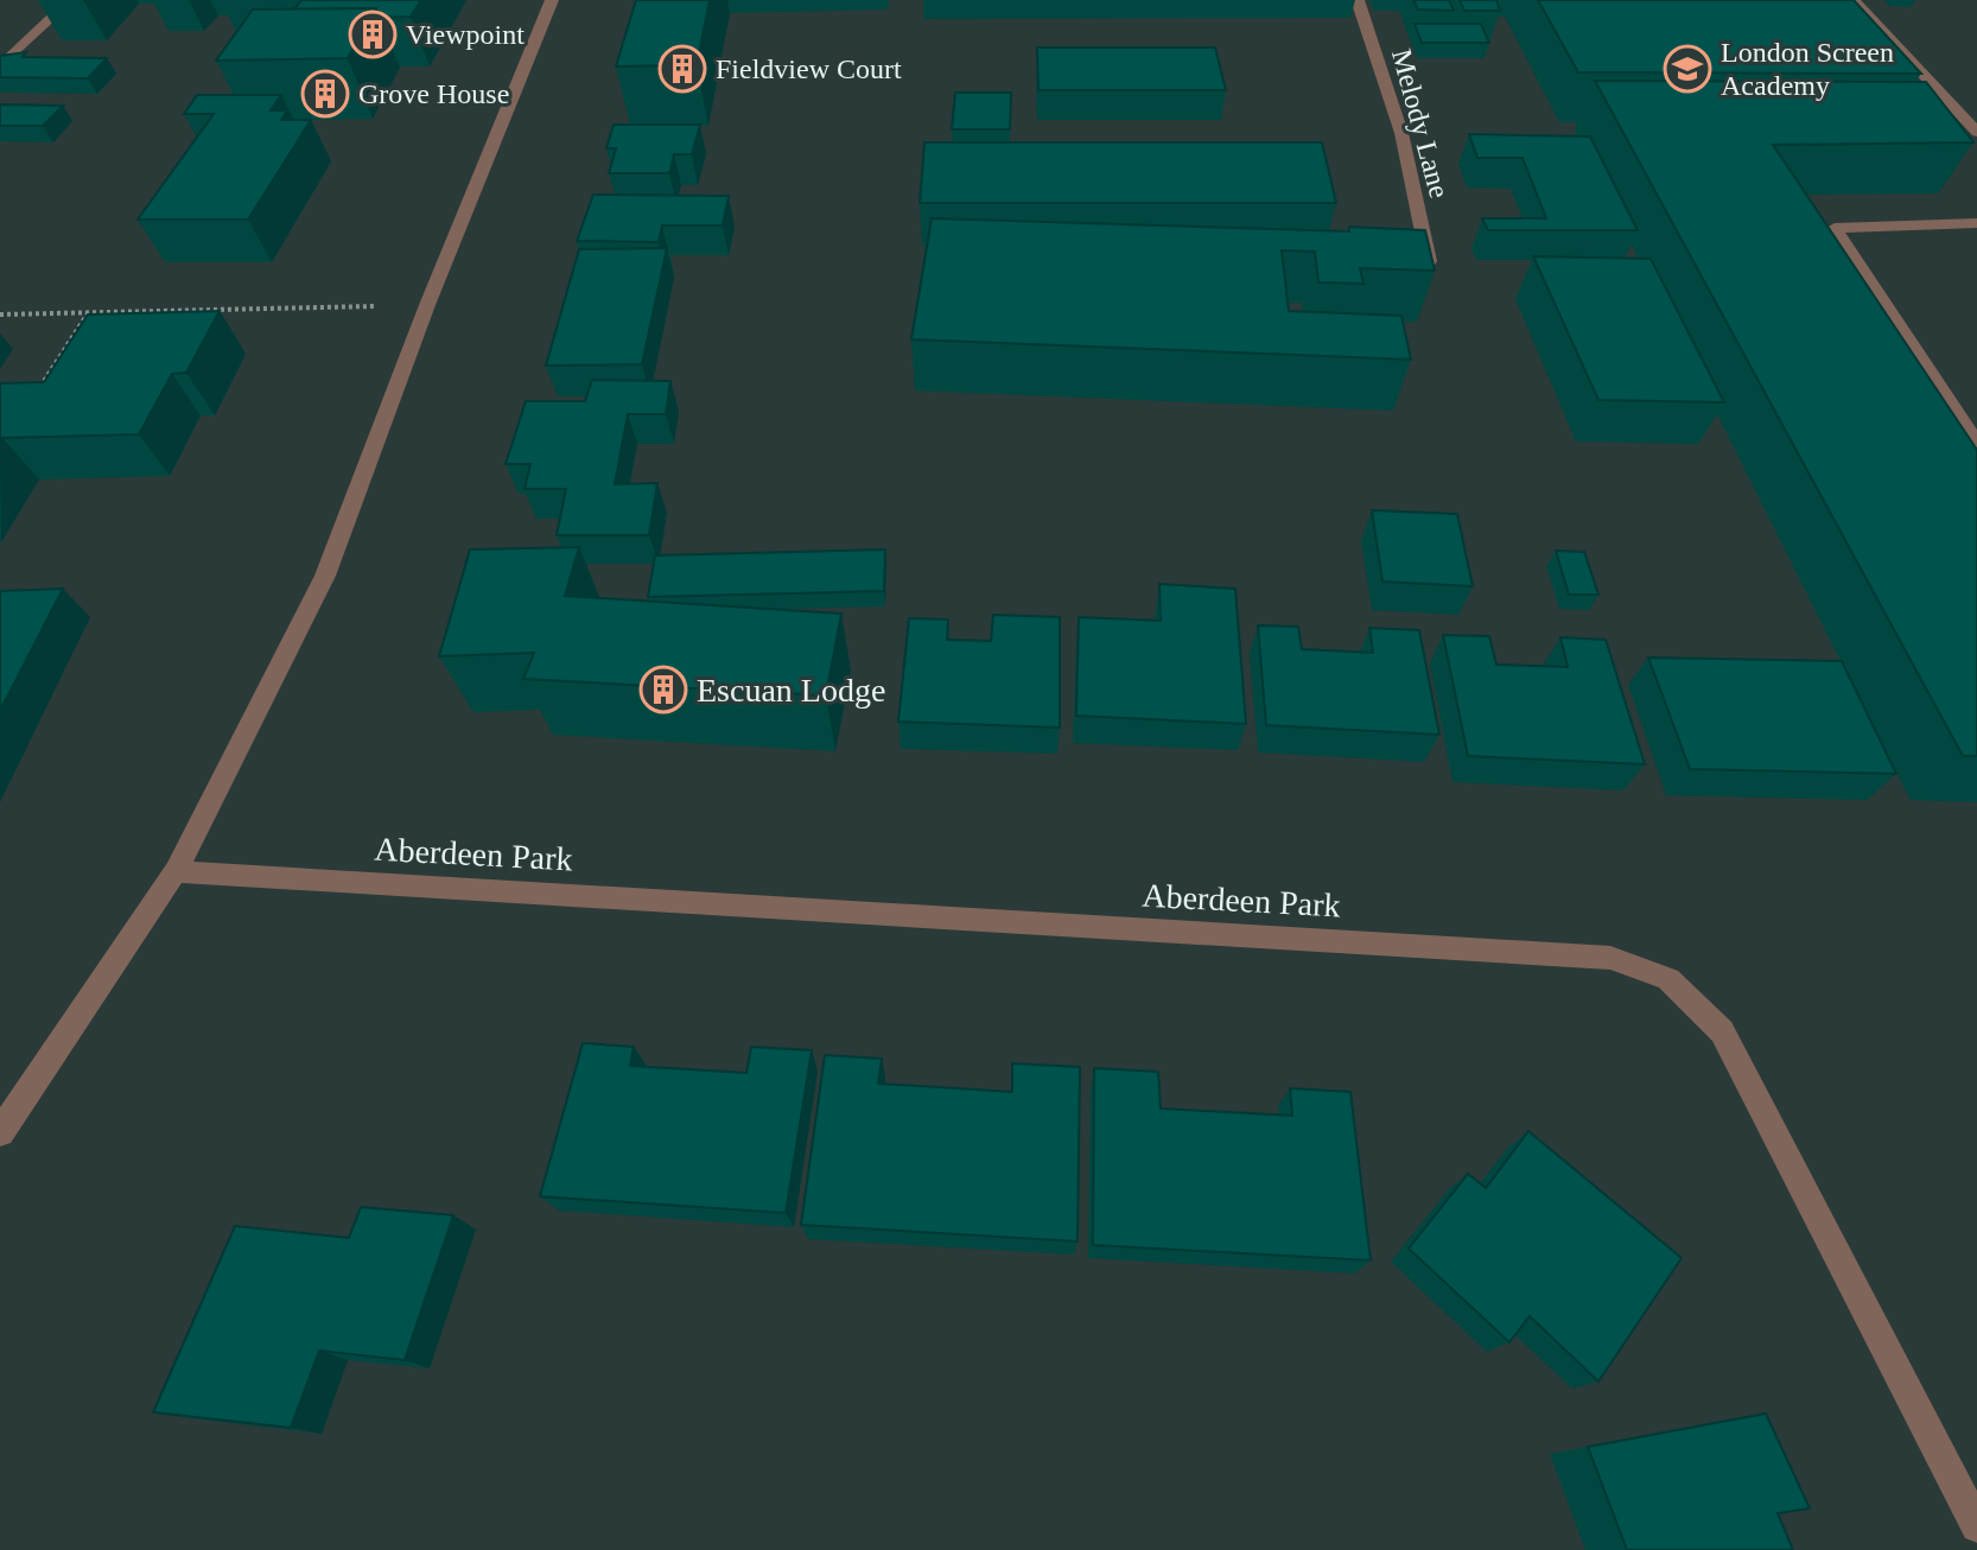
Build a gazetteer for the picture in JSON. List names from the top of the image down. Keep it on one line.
{"streets":{"street":["Melody Lane","Aberdeen Park"]},"places":{"building":["Viewpoint","Fieldview Court","Grove House","Escuan Lodge"],"school or university":["London Screen Academy"]}}
